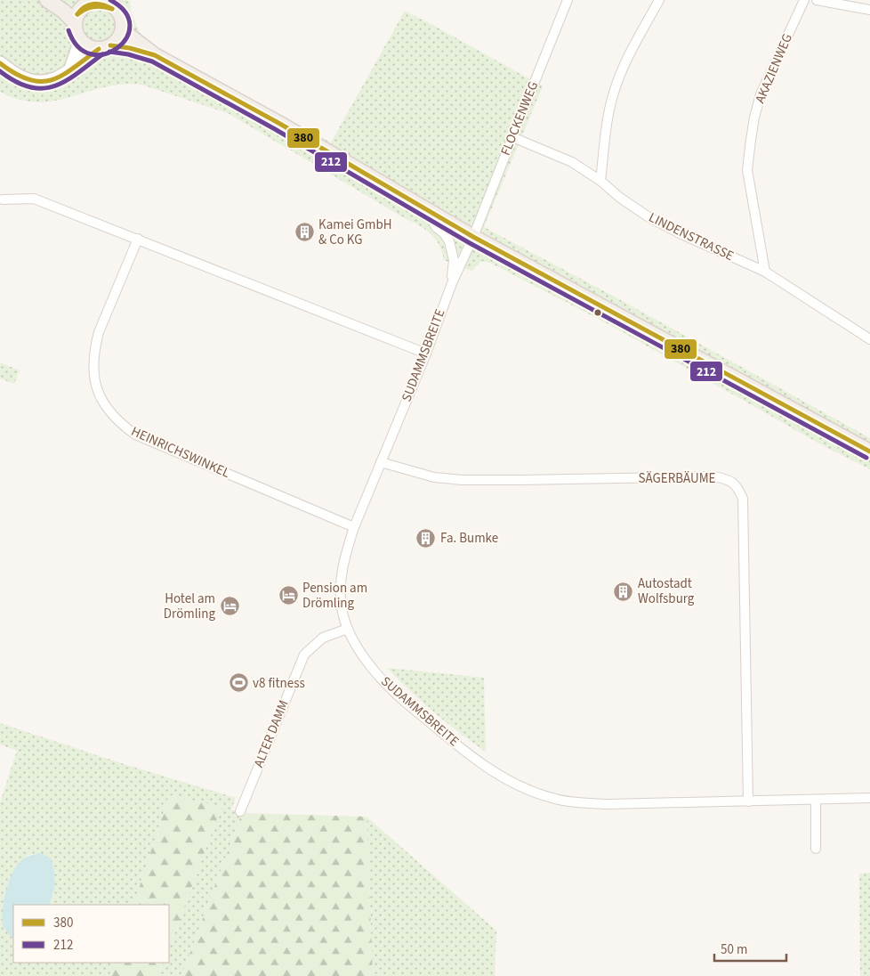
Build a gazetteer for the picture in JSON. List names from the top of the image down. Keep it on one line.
{"streets":{"street":["AKAZIENWEG","FLOCKENWEG","LINDENSTRASSE","SUDAMMSBREITE","HEINRICHSWINKEL","SÄGERBÄUME","ALTER DAMM"]},"crossings":[["AKAZIENWEG","LINDENSTRASSE"],["FLOCKENWEG","LINDENSTRASSE"],["FLOCKENWEG","SUDAMMSBREITE"],["SUDAMMSBREITE","HEINRICHSWINKEL"],["SUDAMMSBREITE","SÄGERBÄUME"],["SUDAMMSBREITE","ALTER DAMM"]],"places":{"building":["Kamei GmbH & Co KG","Fa. Bumke","Autostadt Wolfsburg"],"hotel":["Pension am Drömling","Hotel am Drömling"],"sports":["v8 fitness"]},"lines":["transit line 212","transit line 380"],"legend":["380","212"],"scale_bar":"50 m"}
